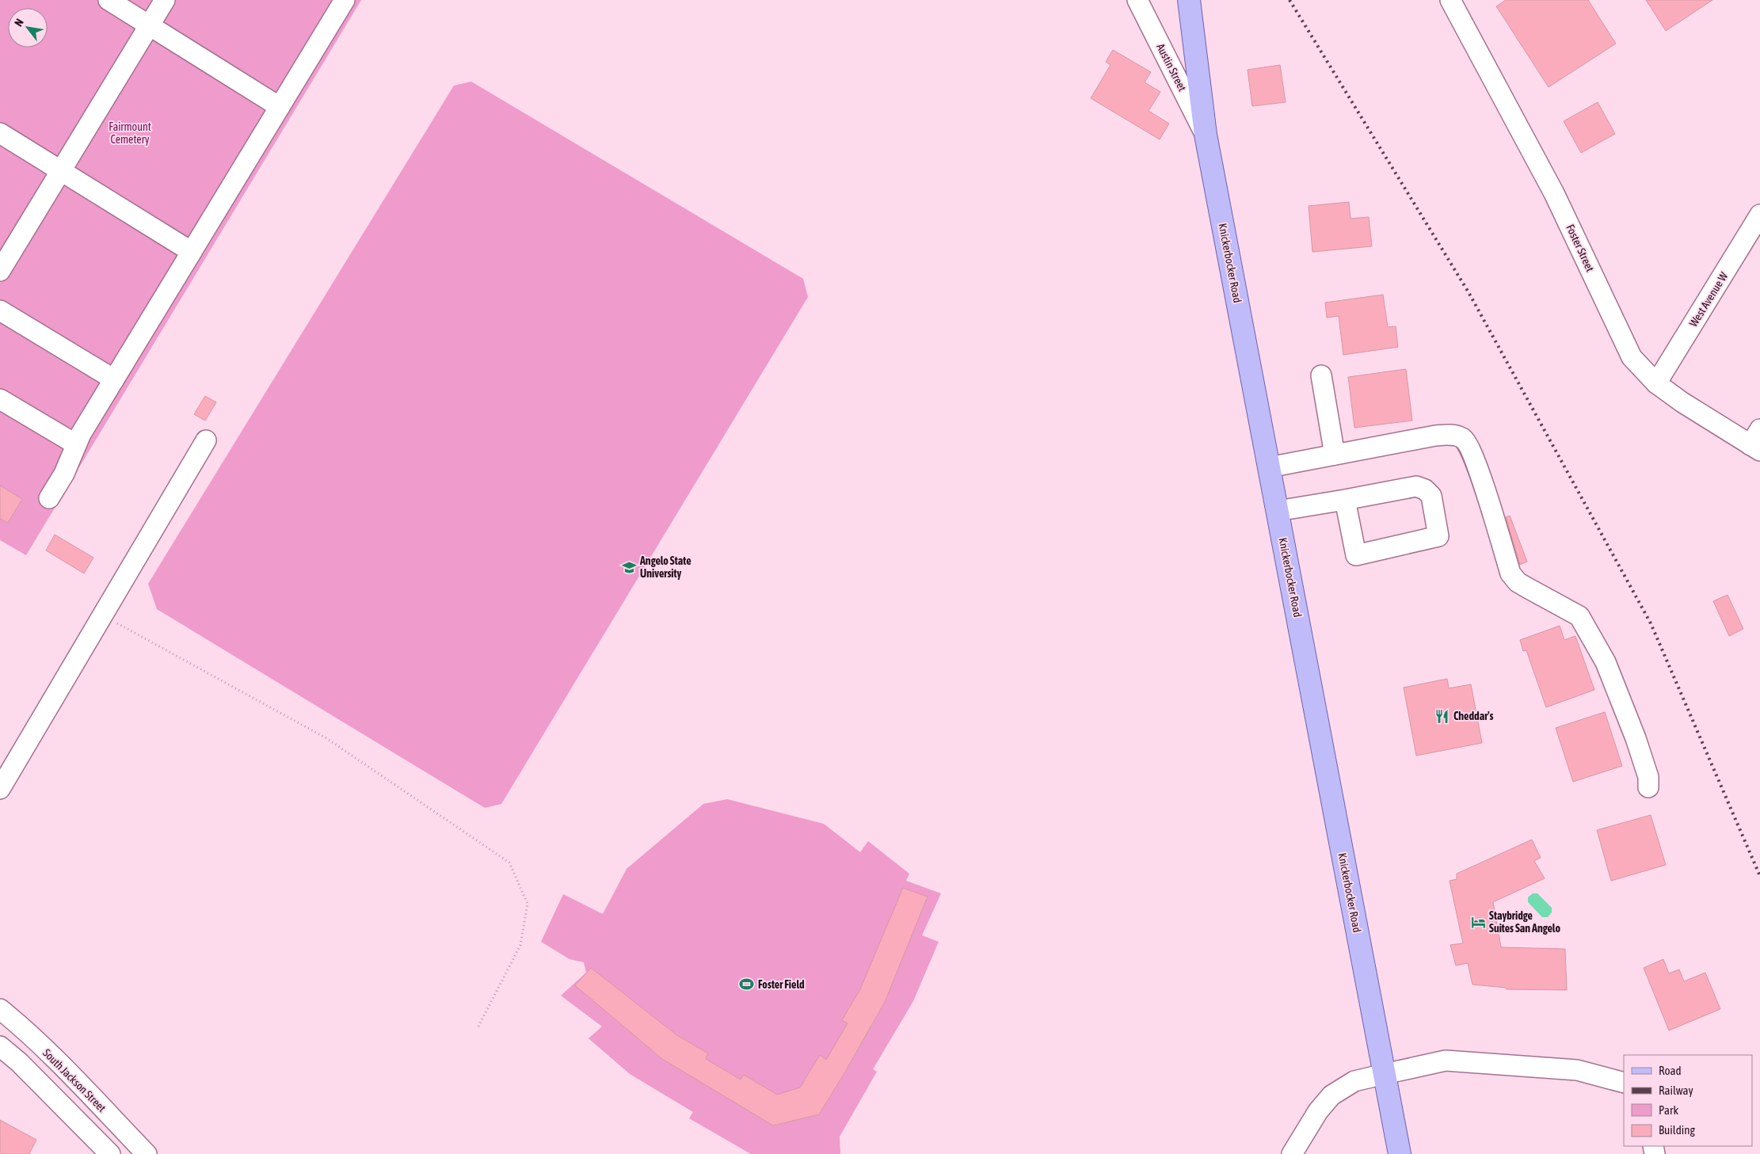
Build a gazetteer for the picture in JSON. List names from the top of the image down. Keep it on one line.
{"streets":{"main road":["Knickerbocker Road"],"street":["Austin Street","Foster Street","West Avenue W","South Jackson Street"]},"crossings":[["Austin Street","Knickerbocker Road"],["Foster Street","West Avenue W"]],"parks":["Fairmount Cemetery"],"places":{"school or university":["Angelo State University"],"restaurant":["Cheddar's"],"hotel":["Staybridge Suites San Angelo"],"sports":["Foster Field"]},"legend":["Road","Railway","Park","Building"],"north":"top left"}
